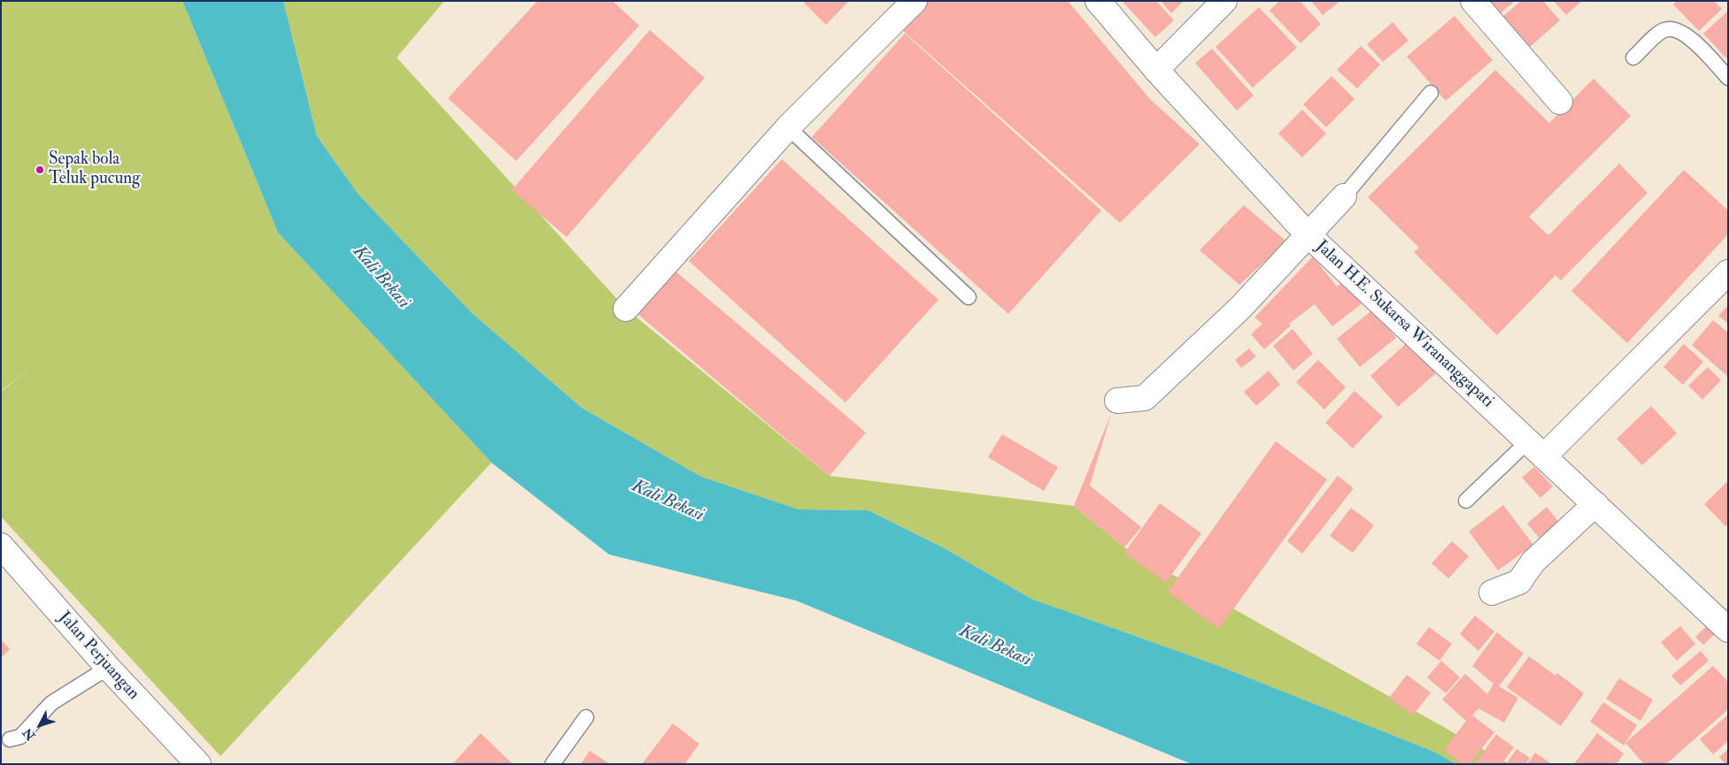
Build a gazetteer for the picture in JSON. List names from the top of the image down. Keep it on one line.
{"streets":{"street":["Jalan H.E. Sukarsa Wirananggapati","Jalan Perjuangan"]},"water":["Kali Bekasi"],"places":["Sepak bola Teluk pucung"],"north":"bottom left"}
